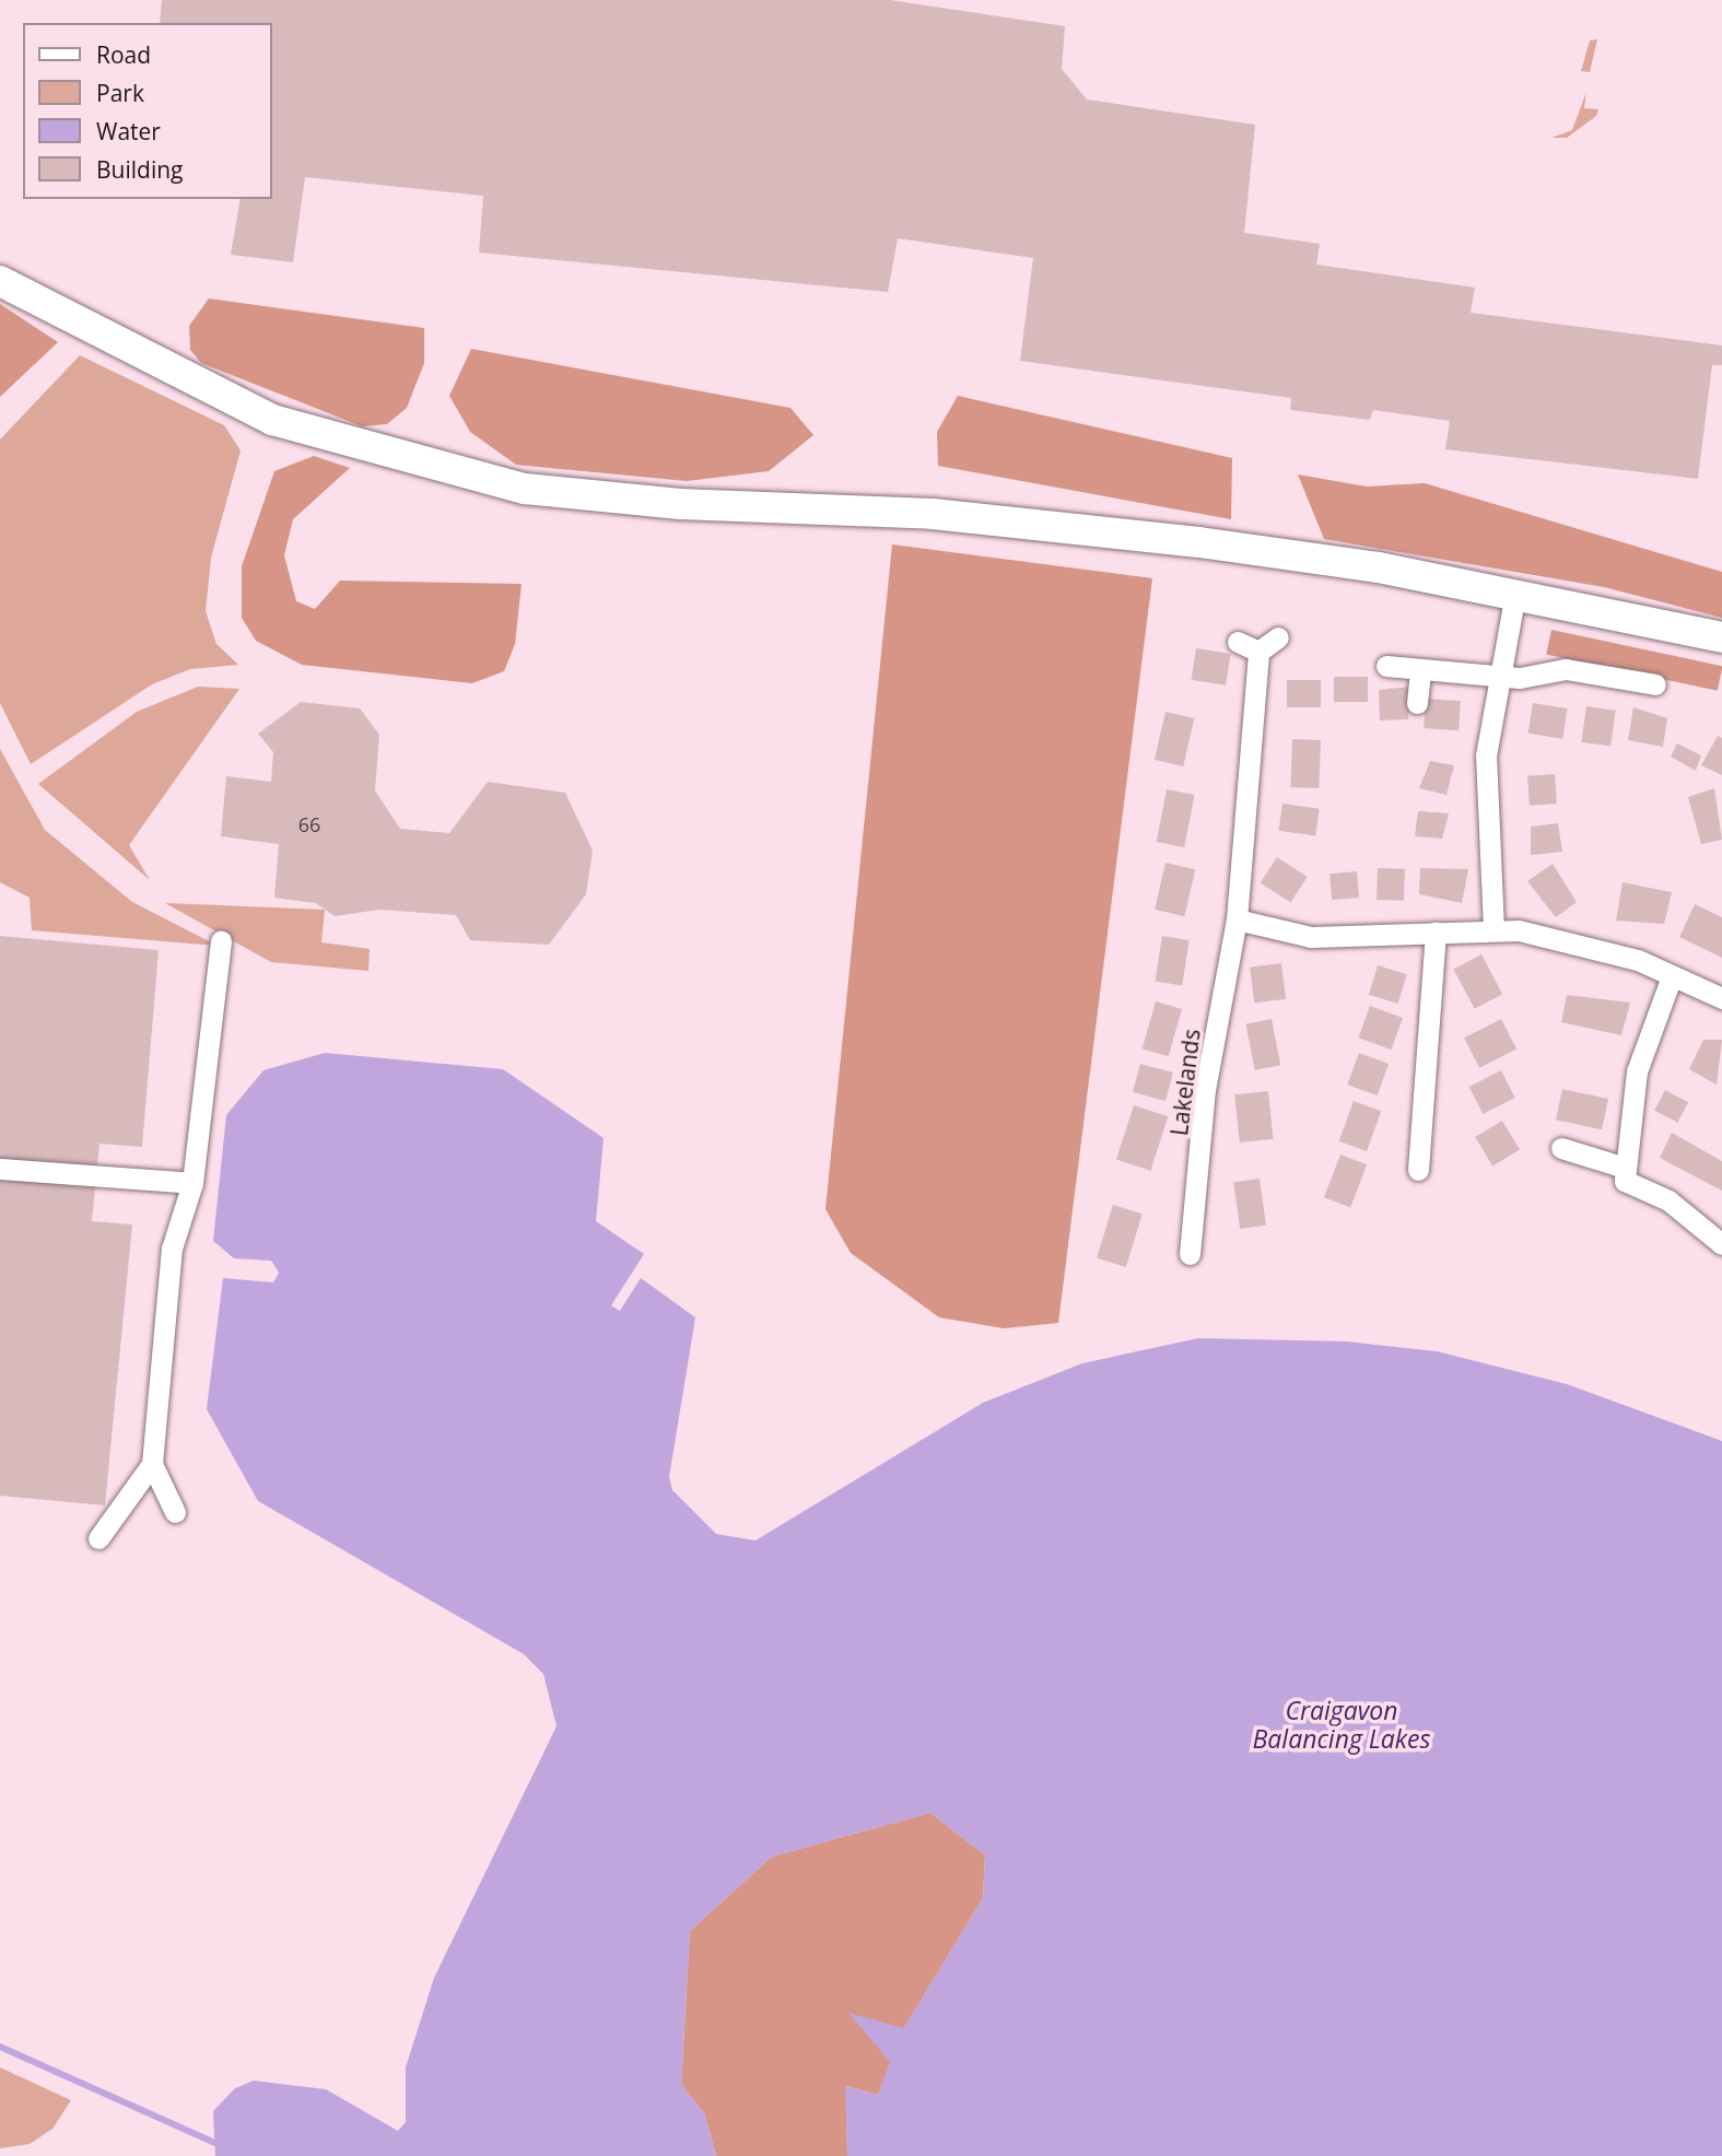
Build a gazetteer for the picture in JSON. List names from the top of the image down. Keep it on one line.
{"streets":{"street":["Lakelands"]},"water":["Craigavon Balancing Lakes"],"house_numbers":["66"],"legend":["Road","Park","Water","Building"]}
